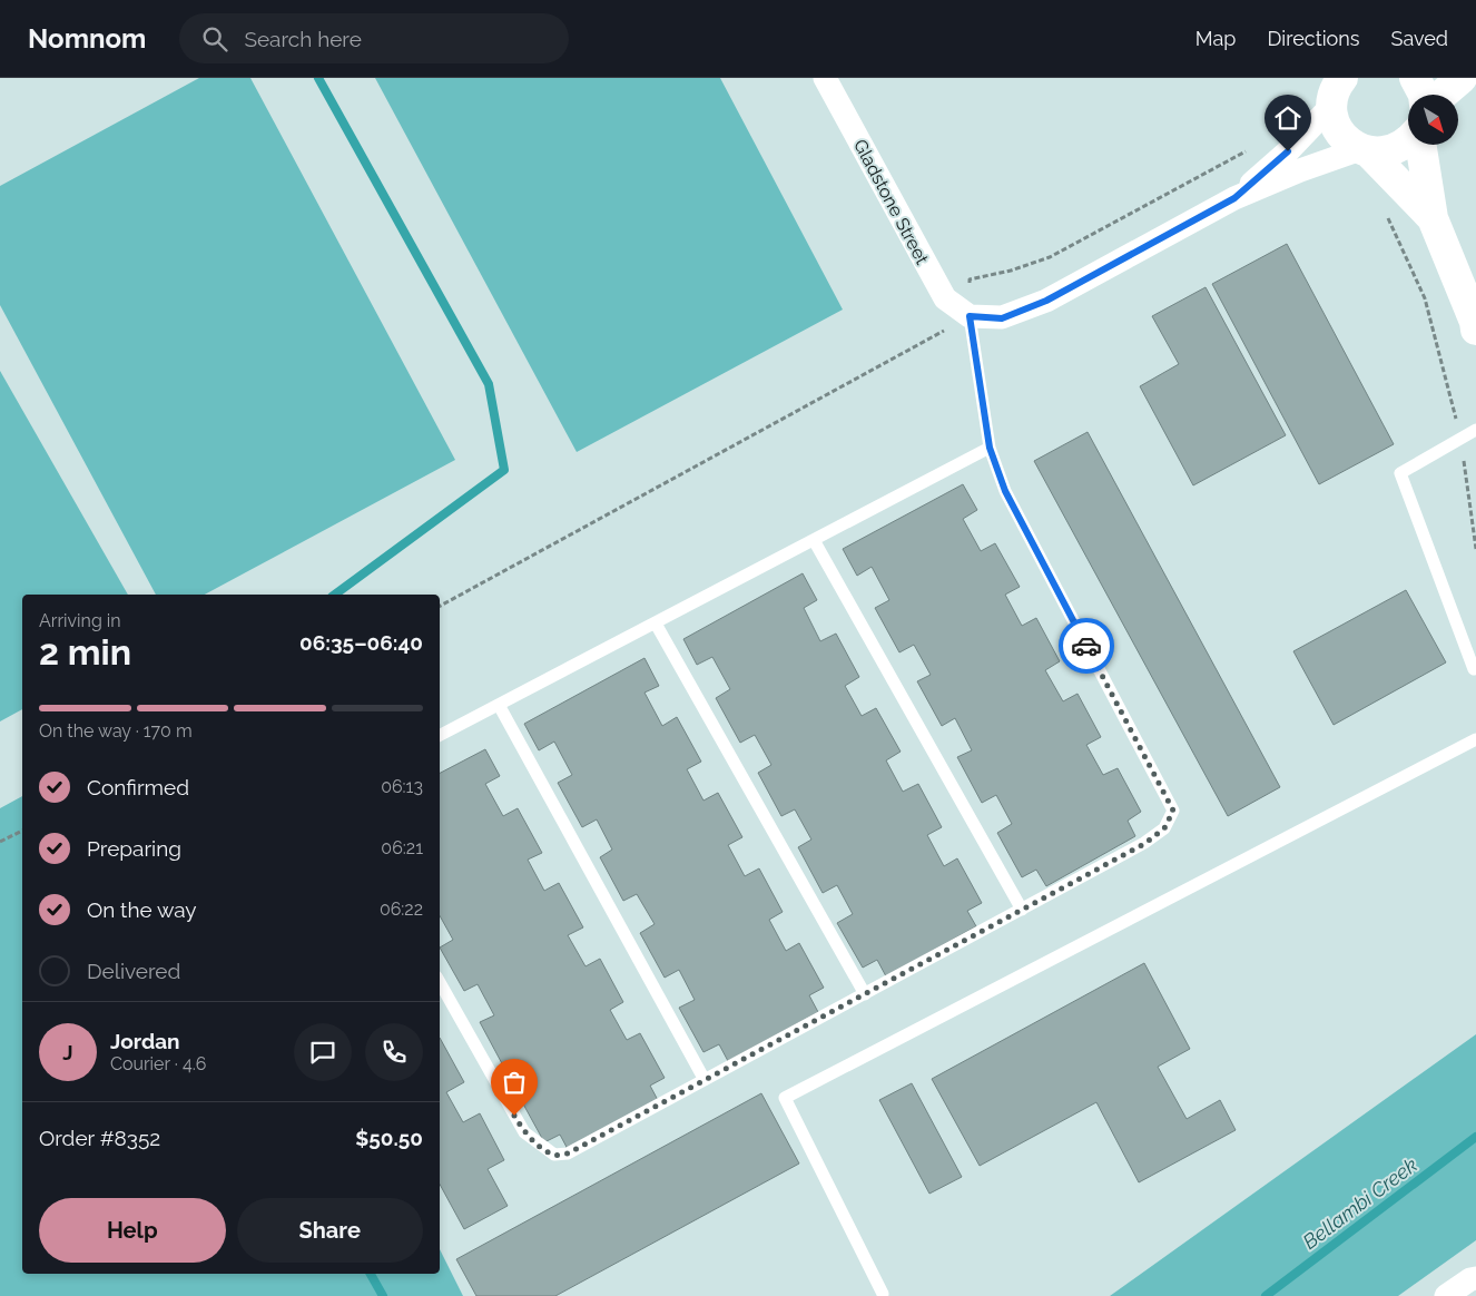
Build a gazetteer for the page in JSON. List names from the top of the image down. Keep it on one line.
{"streets":{"street":["Gladstone Street"]},"water":["Bellambi Creek"],"north":"bottom right","page":{"header":"Nomnom","search":"Search here","nav":["Map","Directions","Saved"],"heading":["2 min","Arriving in","06:35–06:40"],"panel":["Jordan","Courier · 4.6","Order #8352","$50.50"],"bar":"On the way · 170 m","list":[["Confirmed","06:13"],["Preparing","06:21"],["On the way","06:22"],"Delivered"],"round":"J","buttons":["Help","Share"]}}
